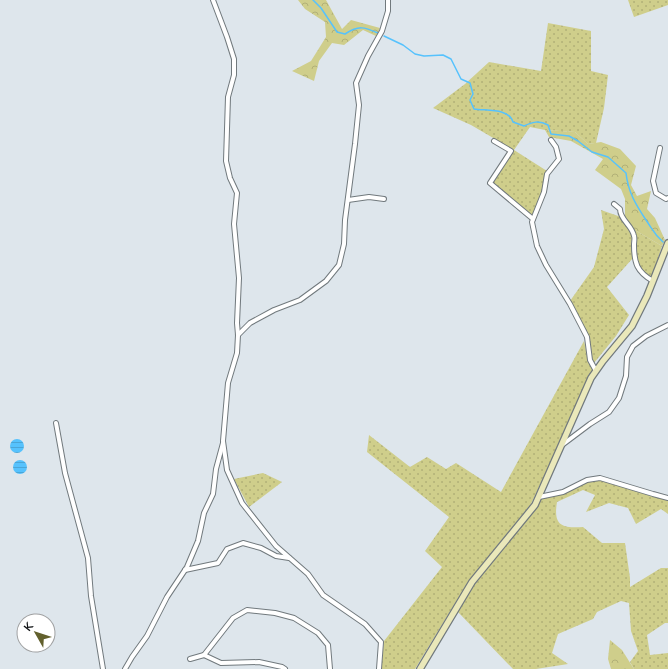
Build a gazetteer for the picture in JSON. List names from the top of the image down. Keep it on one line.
{"north":"top left"}
